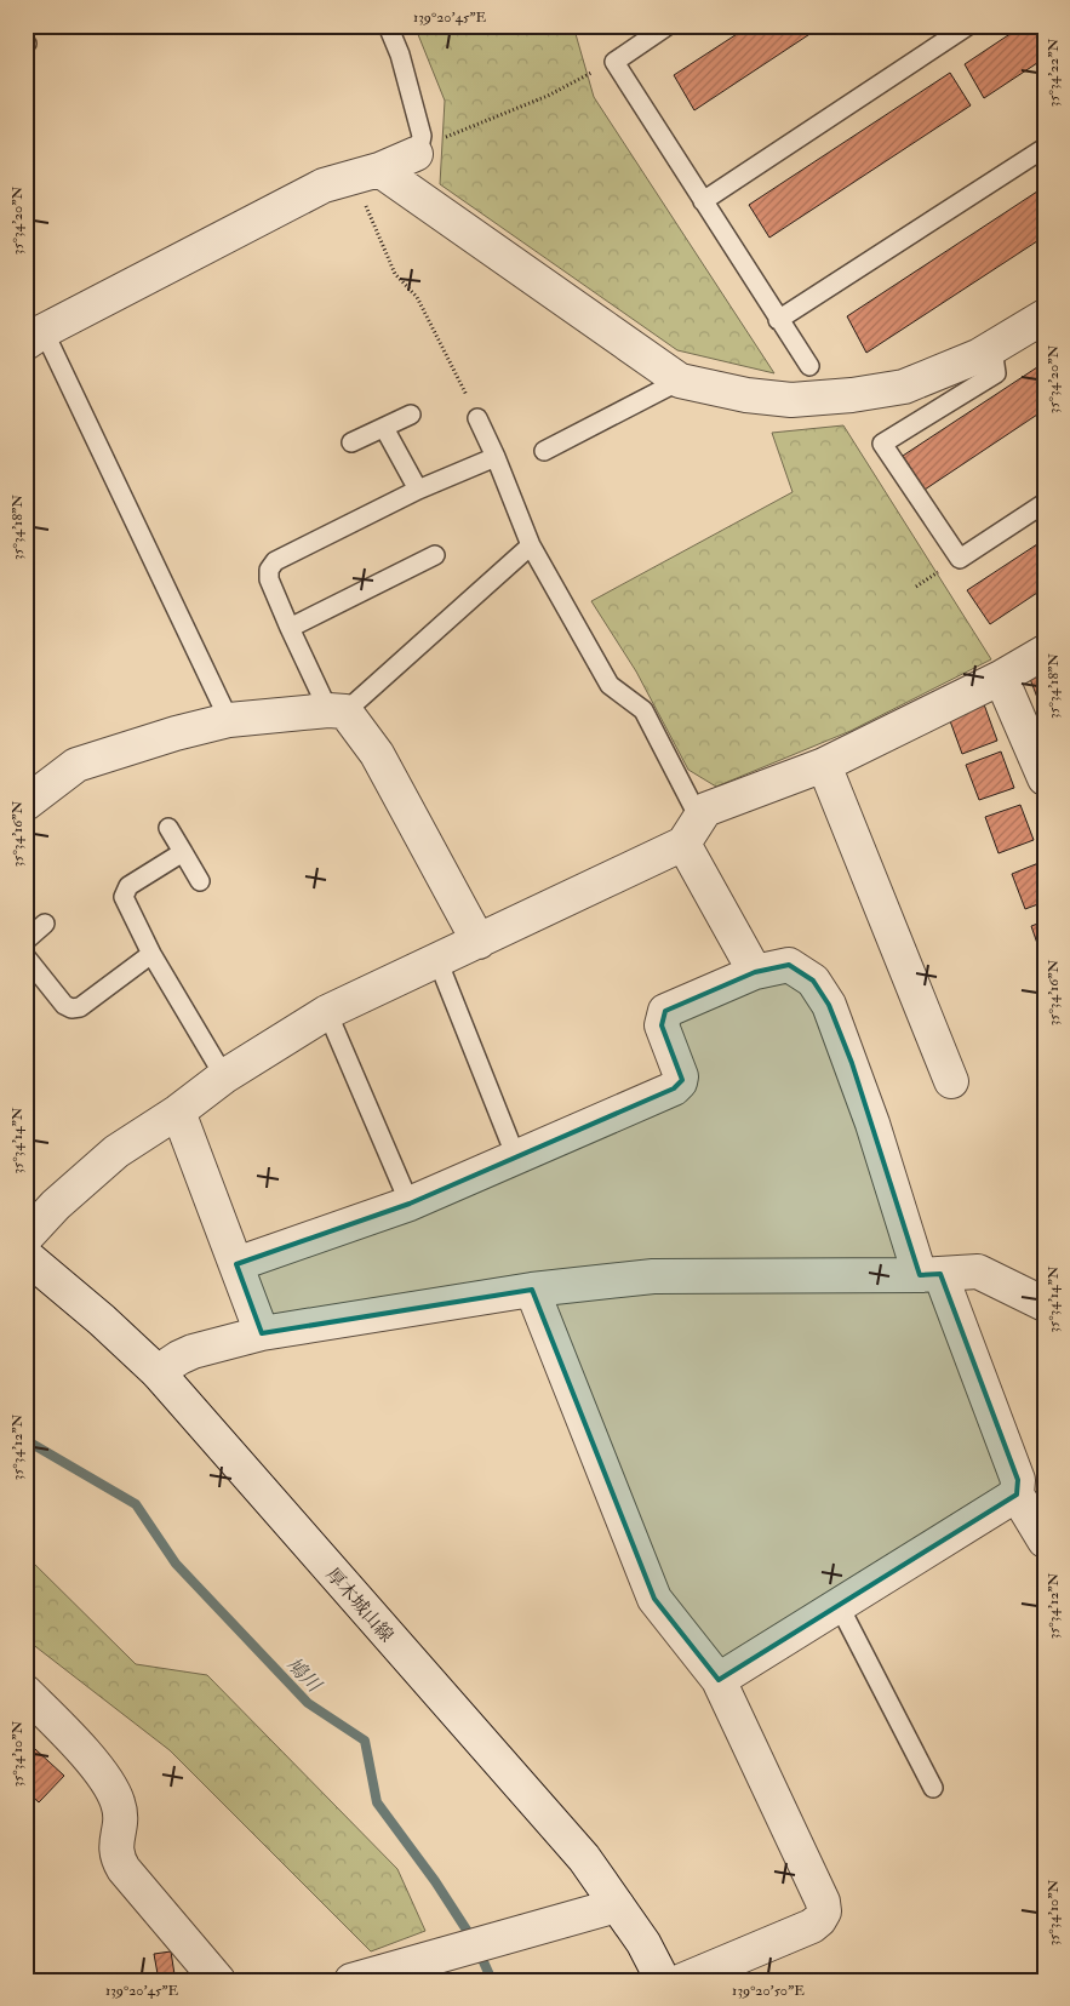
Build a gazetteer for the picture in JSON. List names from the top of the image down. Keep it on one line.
{"streets":{"street":["厚木城山線"]},"water":["鳩川"],"coordinates":["139°20'45\"E","35°34'22\"N","35°34'20\"N","35°34'18\"N","35°34'16\"N","35°34'14\"N","35°34'12\"N","35°34'10\"N","139°20'50\"E"]}
